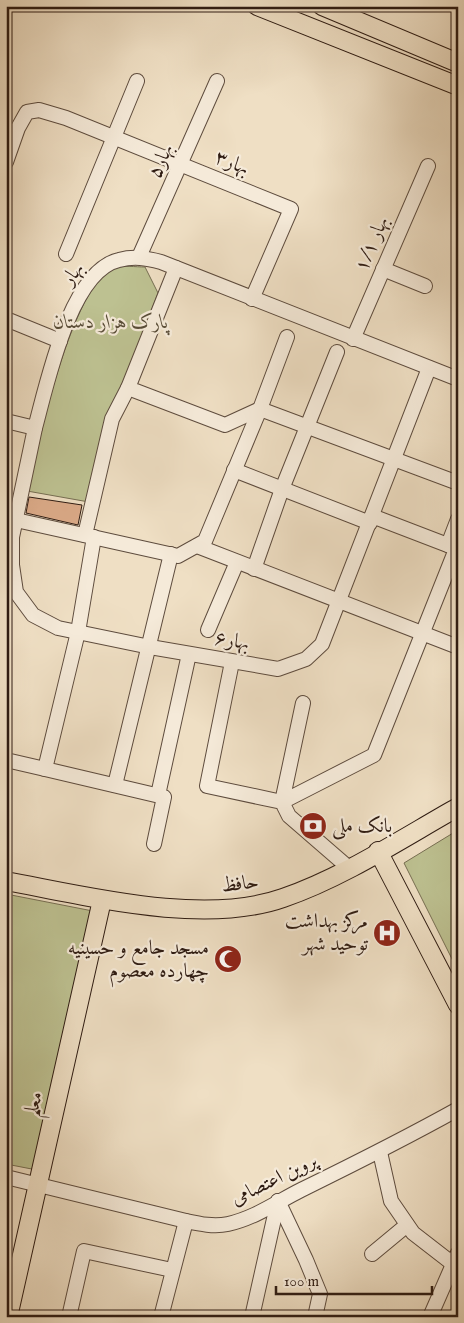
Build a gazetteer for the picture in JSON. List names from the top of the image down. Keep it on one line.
{"streets":{"main road":["حافظ","معلم"],"street":["بهار۵","بهار۳","بهار ۱/۱","بهار","بهار۶","پروین اعتصامی"]},"crossings":[["بهار۵","بهار۳"],["بهار۵","بهار"],["بهار۳","بهار"],["بهار ۱/۱","بهار"],["بهار","بهار۶"],["حافظ","معلم"],["معلم","پروین اعتصامی"]],"parks":["پارک هزار دستان"],"places":{"bank":["بانک ملی"],"hospital":["مرکز بهداشت توحید شهر"],"mosque":["مسجد جامع و حسینیه چهارده معصوم"]},"scale_bar":"100 m"}
